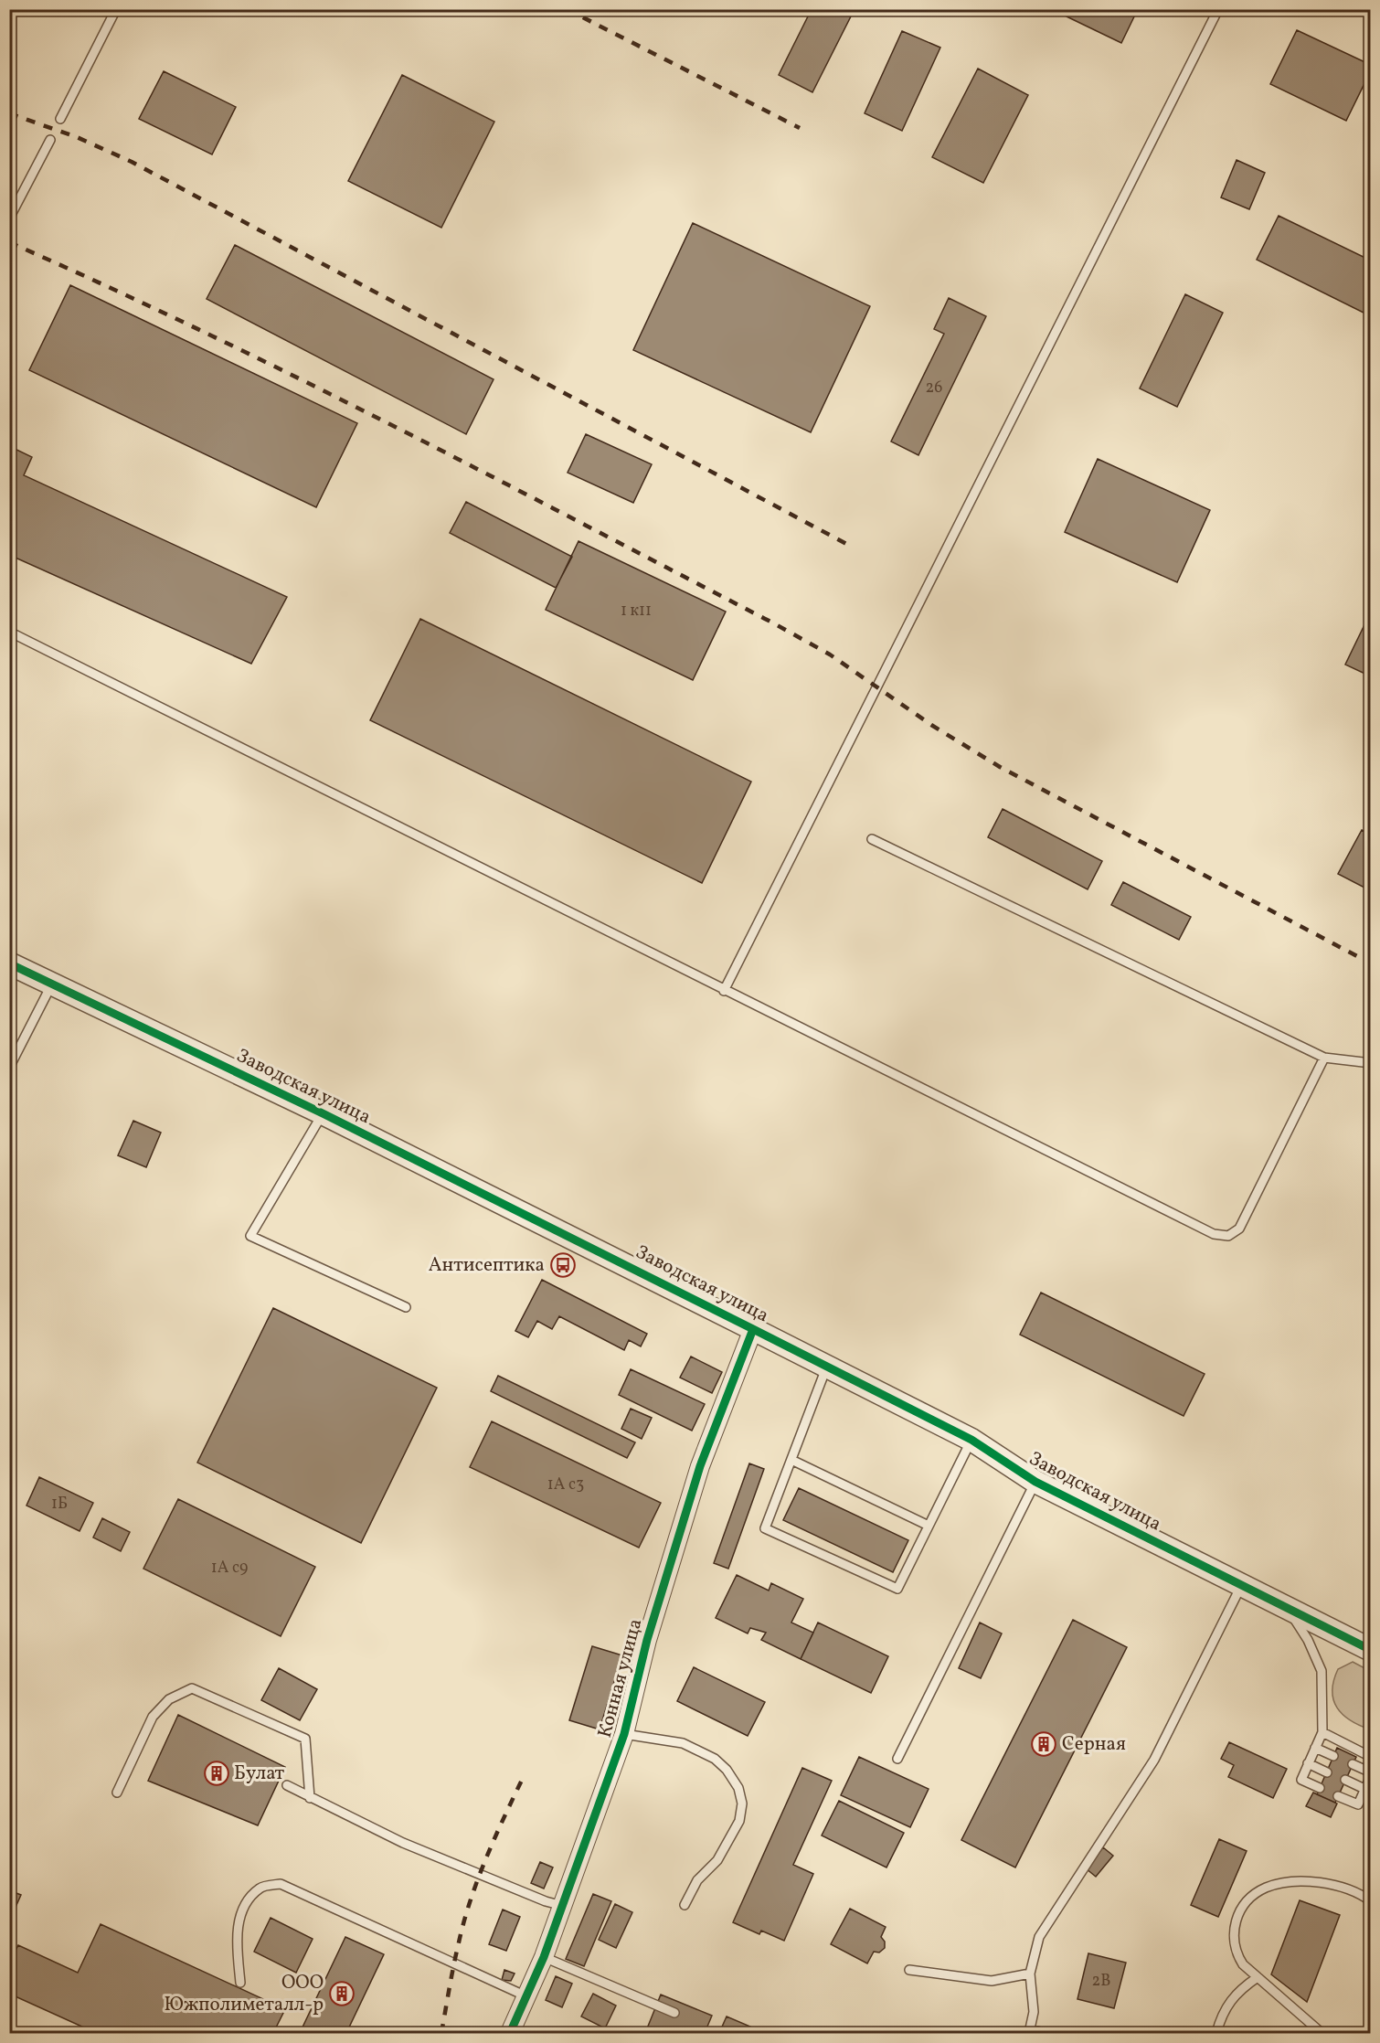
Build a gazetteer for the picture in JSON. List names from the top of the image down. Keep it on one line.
{"streets":{"street":["Заводская улица","Конная улица"]},"crossings":[["Заводская улица","Конная улица"]],"places":{"bus stop":["Антисептика"],"building":["Серная","Булат","ООО Южполиметалл-р"]},"house_numbers":["26","1 к11","1А с3","1Б","1А с9","2В"]}
